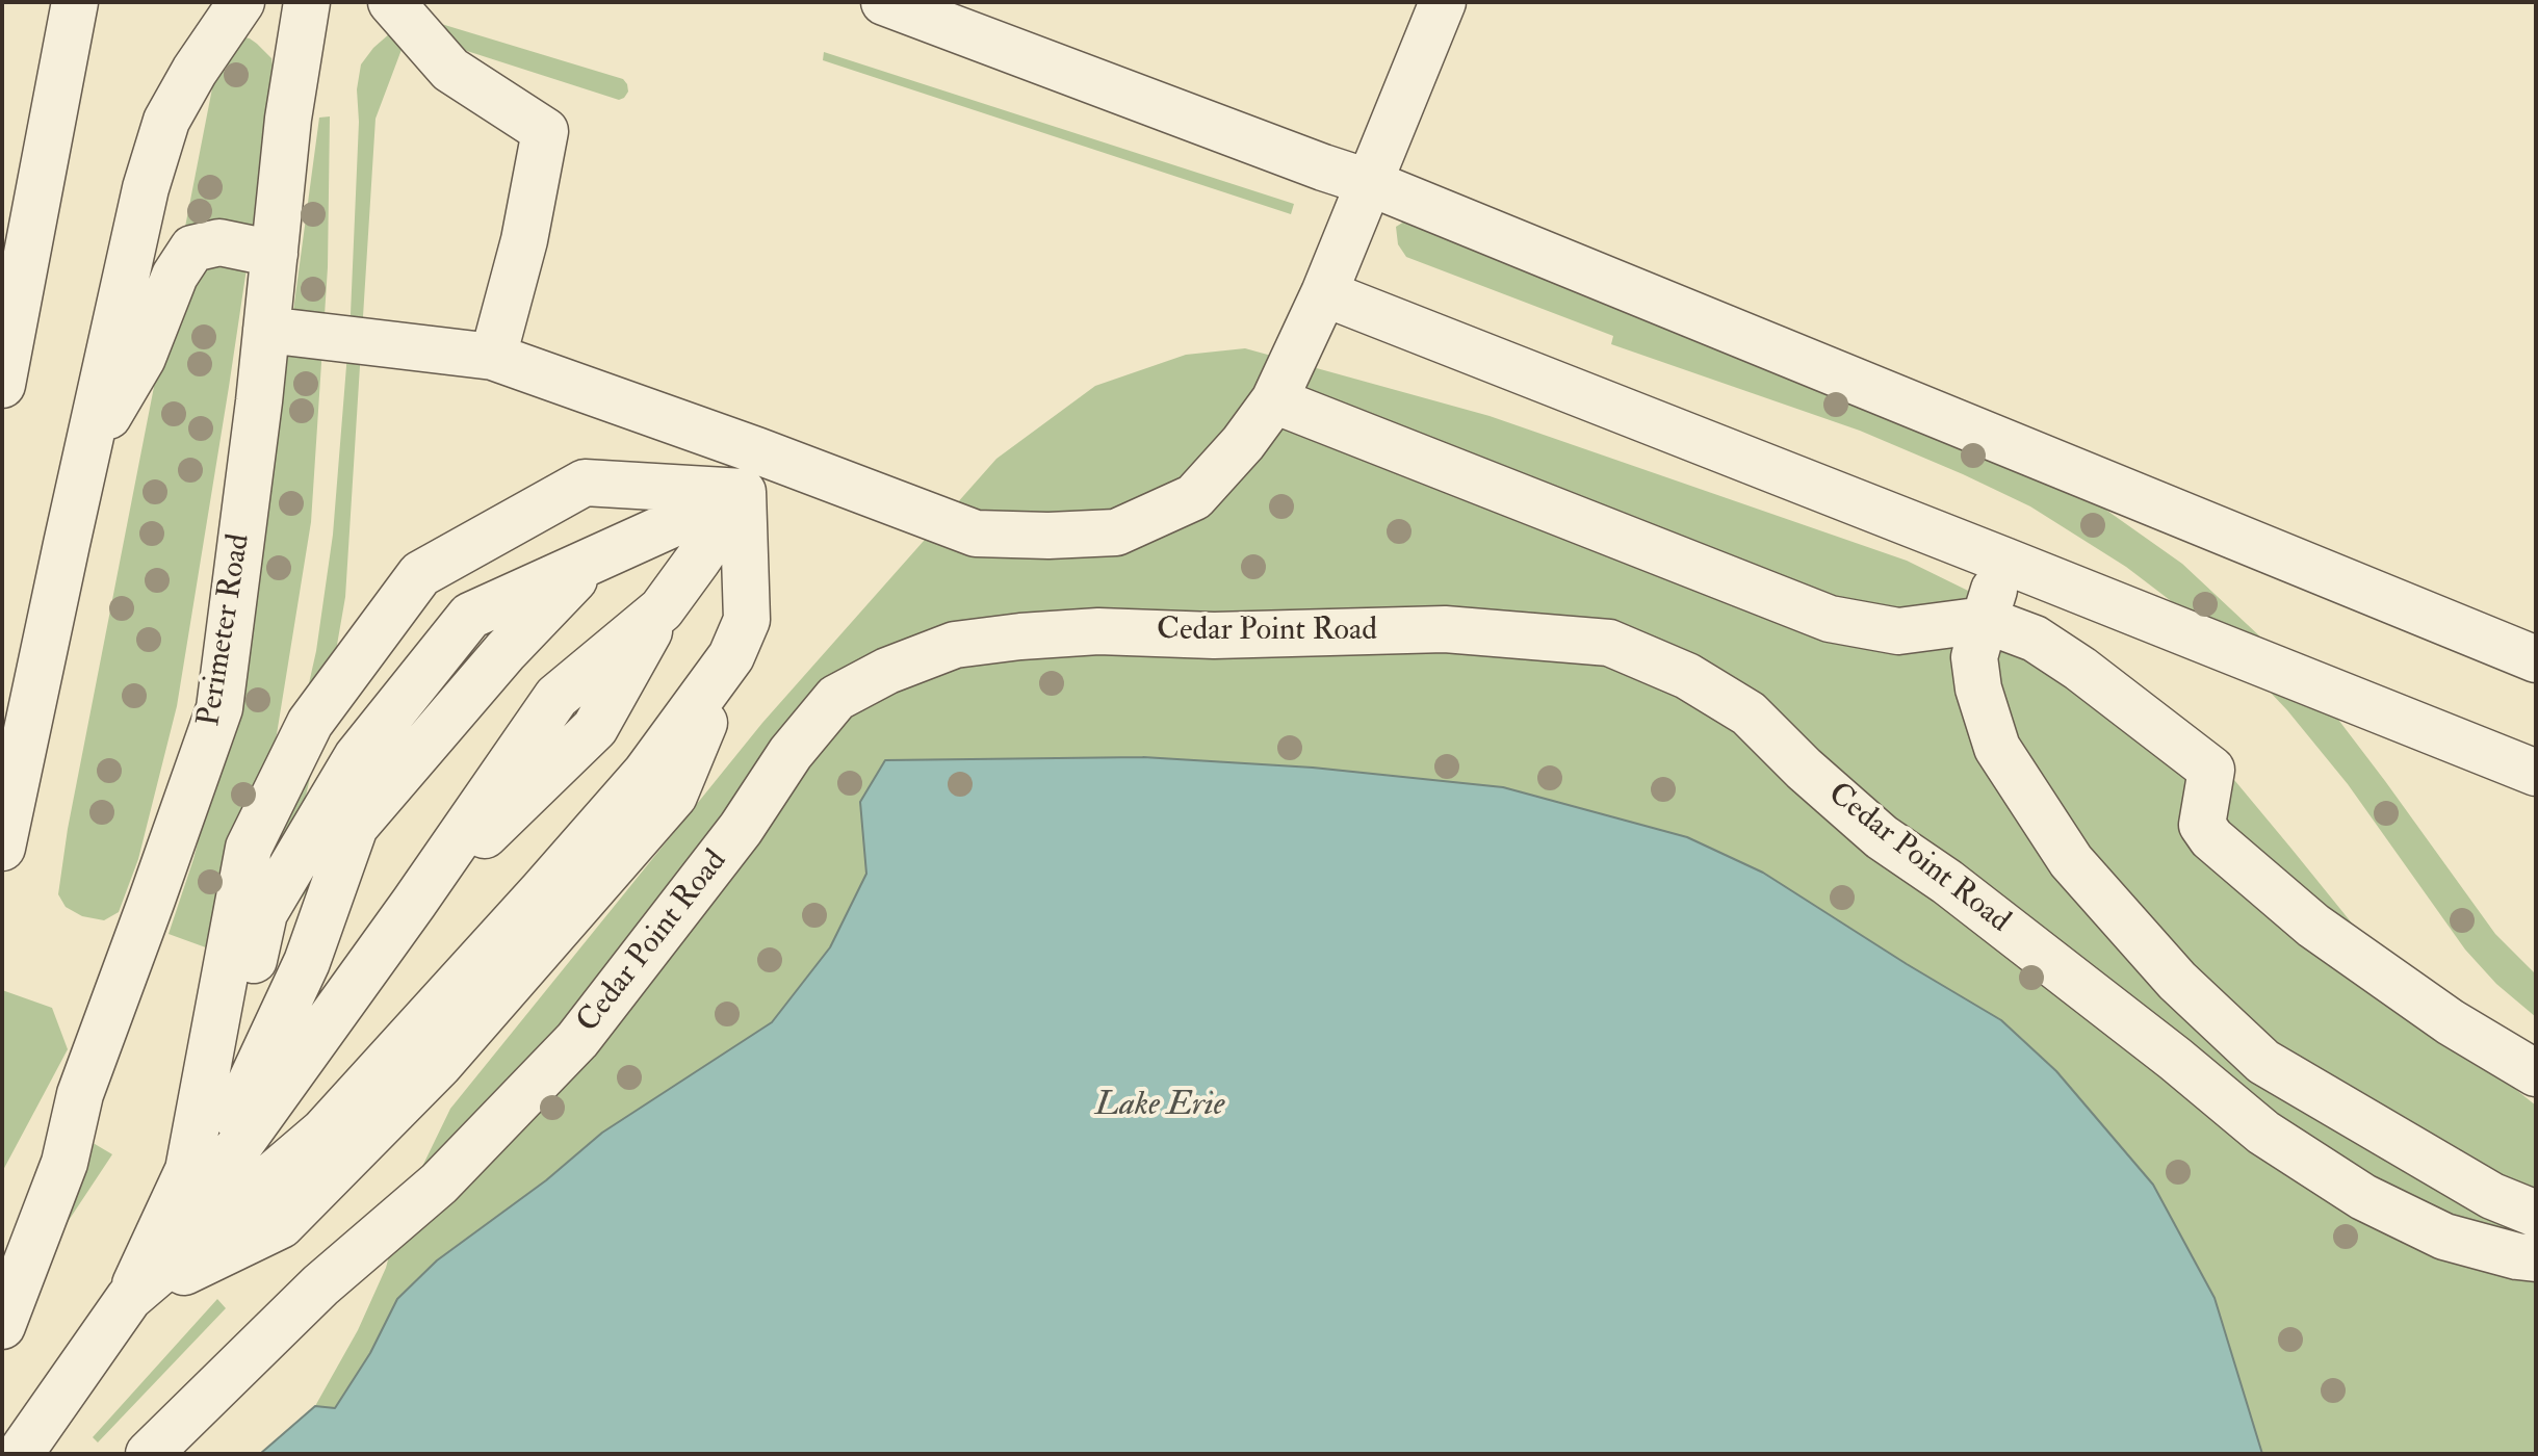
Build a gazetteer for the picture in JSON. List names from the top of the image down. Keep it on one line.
{"streets":{"street":["Perimeter Road","Cedar Point Road"]},"water":["Lake Erie"]}
